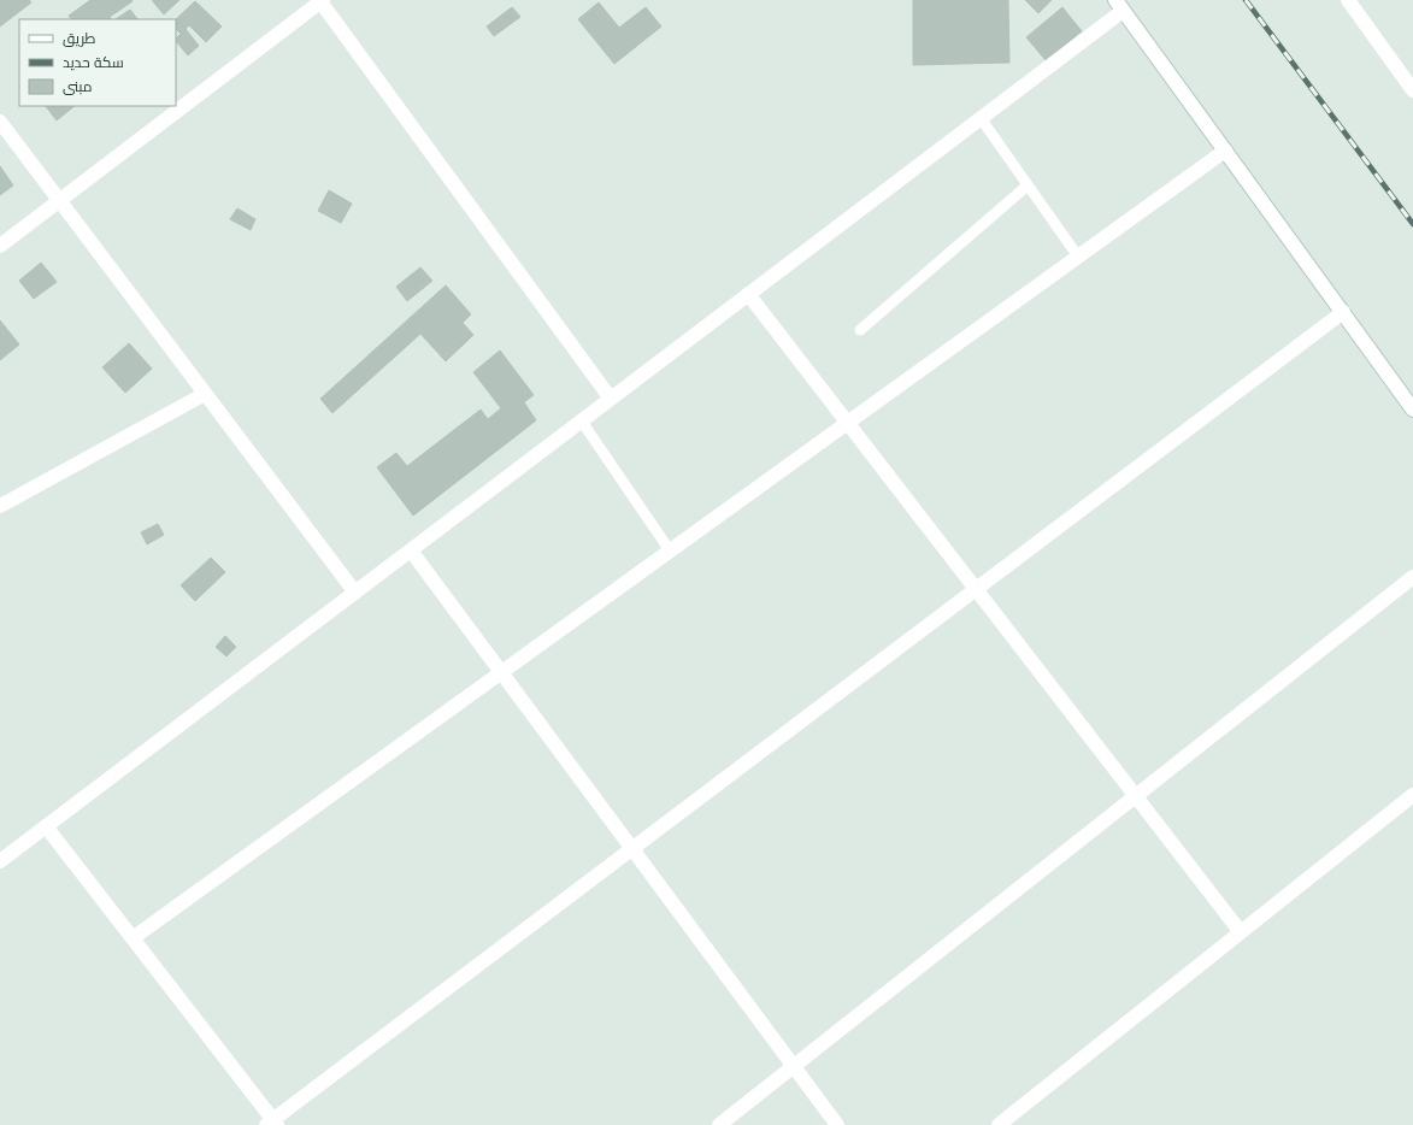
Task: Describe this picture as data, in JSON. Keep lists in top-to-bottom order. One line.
{"legend":["طريق","سكة حديد","مبنى"]}
